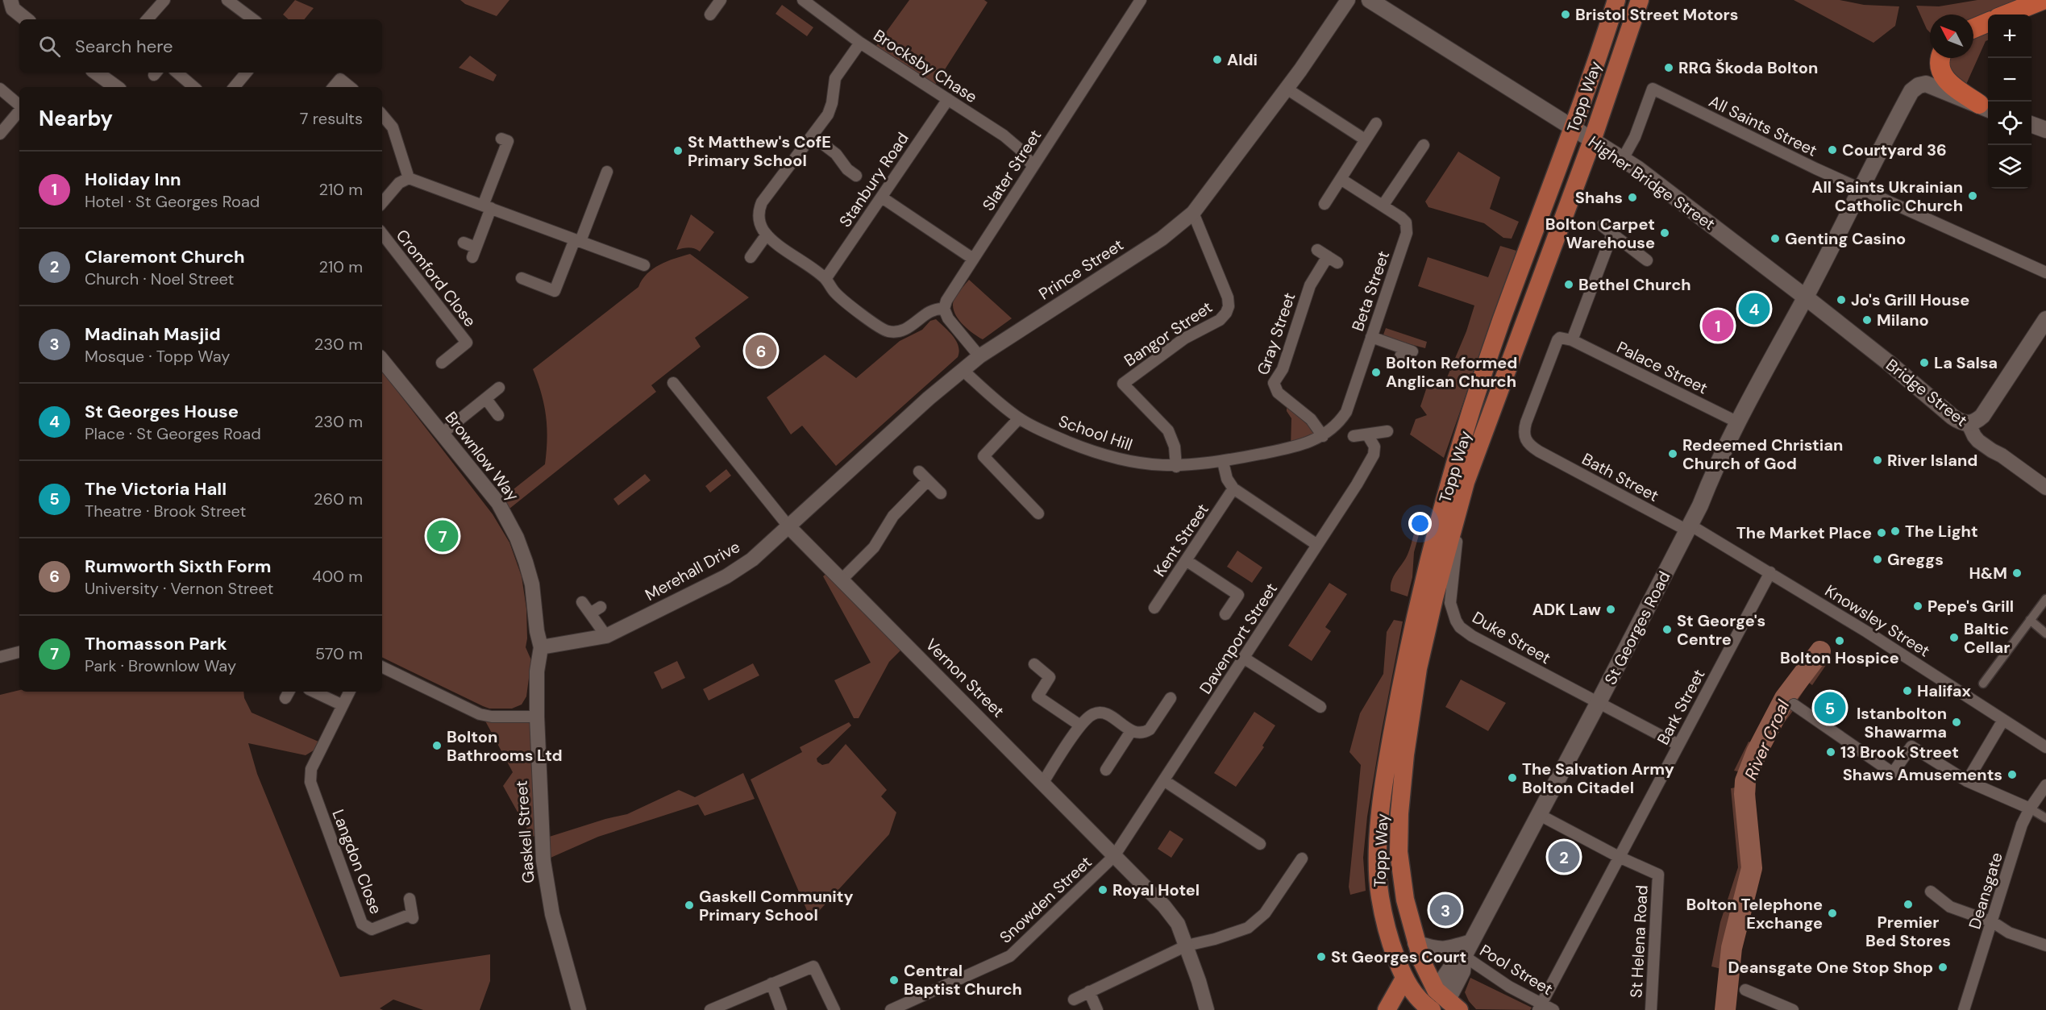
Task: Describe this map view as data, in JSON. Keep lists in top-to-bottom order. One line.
{"streets":{"main road":["Topp Way","Higher Bridge Street","Bridge Street","St Georges Road"],"street":["Brocksby Chase","All Saints Street","Slater Street","Stanbury Road","Prince Street","Cromford Close","Beta Street","Bangor Street","Gray Street","Palace Street","School Hill","Brownlow Way","Bath Street","Kent Street","Merehall Drive","Knowsley Street","Duke Street","Davenport Street","Vernon Street","Bark Street","Gaskell Street","Langdon Close","Deansgate","Snowden Street","St Helena Road","Pool Street"]},"crossings":[["Brocksby Chase","Slater Street"],["Brocksby Chase","Stanbury Road"],["Topp Way","Higher Bridge Street"],["Topp Way","St Georges Road"],["Topp Way","Duke Street"],["All Saints Street","Higher Bridge Street"],["All Saints Street","St Georges Road"],["Higher Bridge Street","Bridge Street"],["Higher Bridge Street","St Georges Road"],["Prince Street","Bangor Street"],["Prince Street","School Hill"],["Prince Street","Merehall Drive"],["Prince Street","Vernon Street"],["Beta Street","Gray Street"],["Beta Street","School Hill"],["Bangor Street","School Hill"],["Gray Street","School Hill"],["Palace Street","Bath Street"],["Palace Street","St Georges Road"],["Bridge Street","St Georges Road"],["Brownlow Way","Merehall Drive"],["Brownlow Way","Gaskell Street"],["Bath Street","Knowsley Street"],["Bath Street","St Georges Road"],["Merehall Drive","Vernon Street"],["Merehall Drive","Gaskell Street"],["Knowsley Street","St Georges Road"],["Knowsley Street","Bark Street"],["St Georges Road","Duke Street"],["St Georges Road","Pool Street"],["Duke Street","Bark Street"],["Davenport Street","Vernon Street"],["Davenport Street","Snowden Street"],["Vernon Street","Snowden Street"],["Bark Street","St Helena Road"],["Bark Street","Pool Street"]],"water":["River Croal"],"places":["Bristol Street Motors","Aldi","RRG Škoda Bolton","Courtyard 36","St Matthew's CofE Primary School","All Saints Ukrainian Catholic Church","Shahs","Bolton Carpet Warehouse","Genting Casino","Bethel Church","Jo's Grill House","Milano","La Salsa","Bolton Reformed Anglican Church","Redeemed Christian Church of God","River Island","The Light","The Market Place","Greggs","H&M","Pepe's Grill","ADK Law","St George's Centre","Baltic Cellar","Bolton Hospice","Halifax","Istanbolton Shawarma","Bolton Bathrooms Ltd","13 Brook Street","Shaws Amusements","The Salvation Army Bolton Citadel","Royal Hotel","Premier Bed Stores","Gaskell Community Primary School","Bolton Telephone Exchange","St Georges Court","Deansgate One Stop Shop","Central Baptist Church"],"north":"top left","page":{"map_buttons":["+","−"],"search":"Search here","heading":["Nearby","7 results"],"list":[{"mark":"1","name":"Holiday Inn","note":"Hotel · St Georges Road","value":"210 m"},{"mark":"2","name":"Claremont Church","note":"Church · Noel Street","value":"210 m"},{"mark":"3","name":"Madinah Masjid","note":"Mosque · Topp Way","value":"230 m"},{"mark":"4","name":"St Georges House","note":"Place · St Georges Road","value":"230 m"},{"mark":"5","name":"The Victoria Hall","note":"Theatre · Brook Street","value":"260 m"},{"mark":"6","name":"Rumworth Sixth Form","note":"University · Vernon Street","value":"400 m"},{"mark":"7","name":"Thomasson Park","note":"Park · Brownlow Way","value":"570 m"}],"pins":["4","1","6","7","5","2","3"]}}
